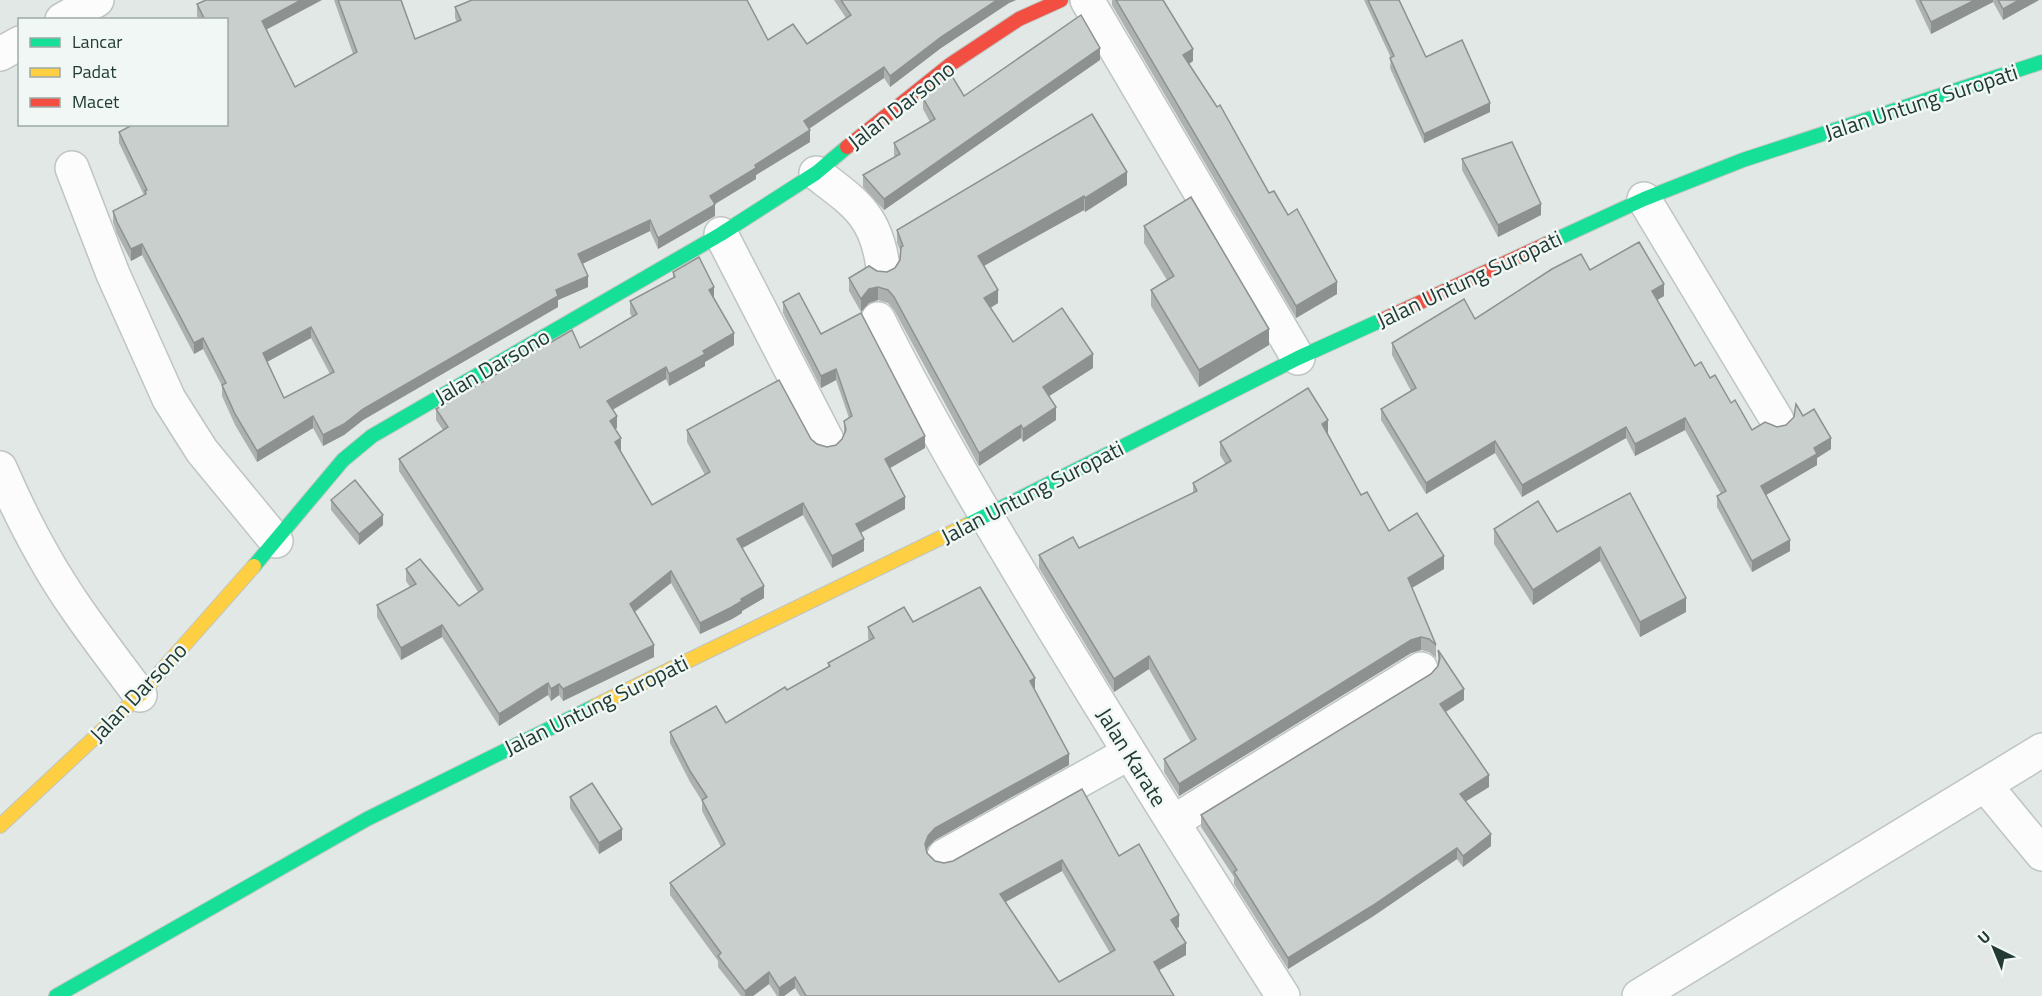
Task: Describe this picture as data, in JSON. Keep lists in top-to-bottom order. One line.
{"streets":{"main road":["Jalan Untung Suropati","Jalan Darsono"],"street":["Jalan Karate"]},"crossings":[["Jalan Untung Suropati","Jalan Karate"]],"legend":["Lancar","Padat","Macet"],"north":"top left"}
